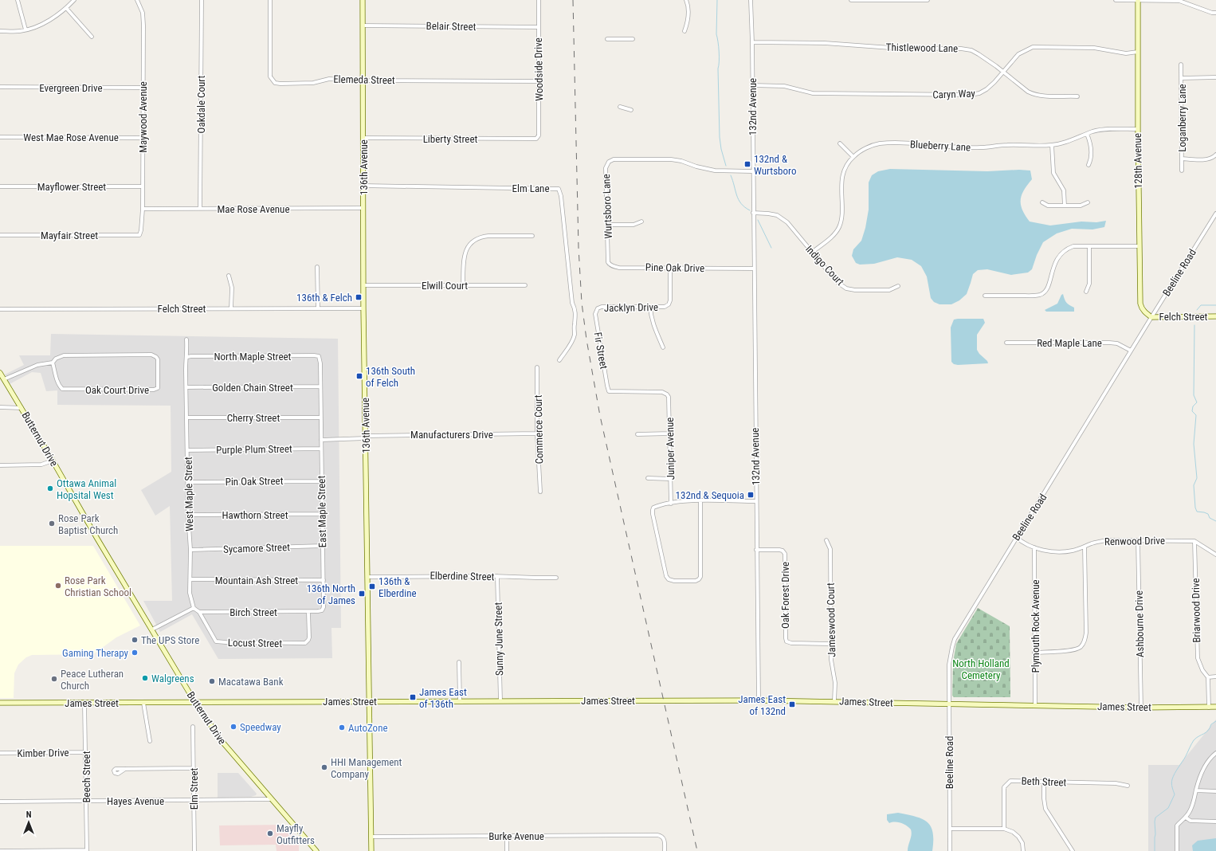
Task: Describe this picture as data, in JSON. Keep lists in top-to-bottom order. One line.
{"streets":{"street":["Belair Street","Thistlewood Lane","Woodside Drive","Elemeda Street","Evergreen Drive","Caryn Way","Oakdale Court","132nd Avenue","Maywood Avenue","Loganberry Lane","West Mae Rose Avenue","Liberty Street","Blueberry Lane","128th Avenue","136th Avenue","Mayflower Street","Elm Lane","Wurtsboro Lane","Mae Rose Avenue","Mayfair Street","Indigo Court","Pine Oak Drive","Beeline Road","Elwill Court","Jacklyn Drive","Felch Street","Red Maple Lane","Fir Street","North Maple Street","Golden Chain Street","Oak Court Drive","Cherry Street","Commerce Court","Manufacturers Drive","Butternut Drive","Juniper Avenue","Purple Plum Street","Pin Oak Street","West Maple Street","East Maple Street","Hawthorn Street","Renwood Drive","Sycamore Street","Elberdine Street","Mountain Ash Street","Oak Forest Drive","Briarwood Drive","Birch Street","Jameswood Court","Ashbourne Drive","Plymouth Rock Avenue","Sunny June Street","Locust Street","James Street","Kimber Drive","Beech Street","Beth Street","Elm Street","Hayes Avenue","Burke Avenue"]},"crossings":[["Belair Street","Woodside Drive"],["Belair Street","136th Avenue"],["Thistlewood Lane","Caryn Way"],["Thistlewood Lane","132nd Avenue"],["Woodside Drive","Elemeda Street"],["Woodside Drive","Liberty Street"],["Elemeda Street","136th Avenue"],["Evergreen Drive","Maywood Avenue"],["Caryn Way","132nd Avenue"],["Caryn Way","128th Avenue"],["Oakdale Court","Mae Rose Avenue"],["132nd Avenue","Wurtsboro Lane"],["132nd Avenue","Indigo Court"],["132nd Avenue","Pine Oak Drive"],["132nd Avenue","Oak Forest Drive"],["132nd Avenue","James Street"],["Maywood Avenue","West Mae Rose Avenue"],["Maywood Avenue","Mayflower Street"],["Maywood Avenue","Mae Rose Avenue"],["Maywood Avenue","Mayfair Street"],["Liberty Street","136th Avenue"],["Blueberry Lane","128th Avenue"],["Blueberry Lane","Indigo Court"],["128th Avenue","Beeline Road"],["128th Avenue","Felch Street"],["136th Avenue","Elm Lane"],["136th Avenue","Mae Rose Avenue"],["136th Avenue","Elwill Court"],["136th Avenue","Felch Street"],["136th Avenue","Manufacturers Drive"],["136th Avenue","Elberdine Street"],["136th Avenue","James Street"],["136th Avenue","Burke Avenue"],["Wurtsboro Lane","Pine Oak Drive"],["Pine Oak Drive","Jacklyn Drive"],["Beeline Road","Felch Street"],["Beeline Road","Red Maple Lane"],["Beeline Road","Renwood Drive"],["Beeline Road","James Street"],["Jacklyn Drive","Fir Street"],["Fir Street","Juniper Avenue"],["North Maple Street","West Maple Street"],["North Maple Street","East Maple Street"],["Golden Chain Street","West Maple Street"],["Golden Chain Street","East Maple Street"],["Oak Court Drive","Butternut Drive"],["Cherry Street","West Maple Street"],["Cherry Street","East Maple Street"],["Commerce Court","Manufacturers Drive"],["Manufacturers Drive","East Maple Street"],["Butternut Drive","James Street"],["Butternut Drive","Hayes Avenue"],["Purple Plum Street","West Maple Street"],["Purple Plum Street","East Maple Street"],["Pin Oak Street","West Maple Street"],["Pin Oak Street","East Maple Street"],["West Maple Street","Hawthorn Street"],["West Maple Street","Sycamore Street"],["West Maple Street","Mountain Ash Street"],["East Maple Street","Hawthorn Street"],["East Maple Street","Sycamore Street"],["East Maple Street","Mountain Ash Street"],["East Maple Street","Birch Street"],["East Maple Street","Locust Street"],["Renwood Drive","Briarwood Drive"],["Renwood Drive","Ashbourne Drive"],["Renwood Drive","Plymouth Rock Avenue"],["Elberdine Street","Sunny June Street"],["Oak Forest Drive","Jameswood Court"],["Birch Street","Locust Street"],["Jameswood Court","James Street"],["Ashbourne Drive","James Street"],["Plymouth Rock Avenue","James Street"],["Sunny June Street","James Street"],["James Street","Beech Street"],["Kimber Drive","Beech Street"],["Beech Street","Hayes Avenue"],["Elm Street","Hayes Avenue"]],"parks":["North Holland Cemetery"],"places":{"transit":["132nd & Wurtsboro","136th & Felch","136th South of Felch","132nd & Sequoia","136th & Elberdine","136th North of James","James East of 136th","James East of 132nd"],"other":["Ottawa Animal Hopsital West","Rose Park Baptist Church","Rose Park Christian School","The UPS Store","Gaming Therapy","Walgreens","Peace Lutheran Church","Macatawa Bank","Speedway","AutoZone","HHI Management Company","Mayfly Outfitters"]},"north":"top"}
